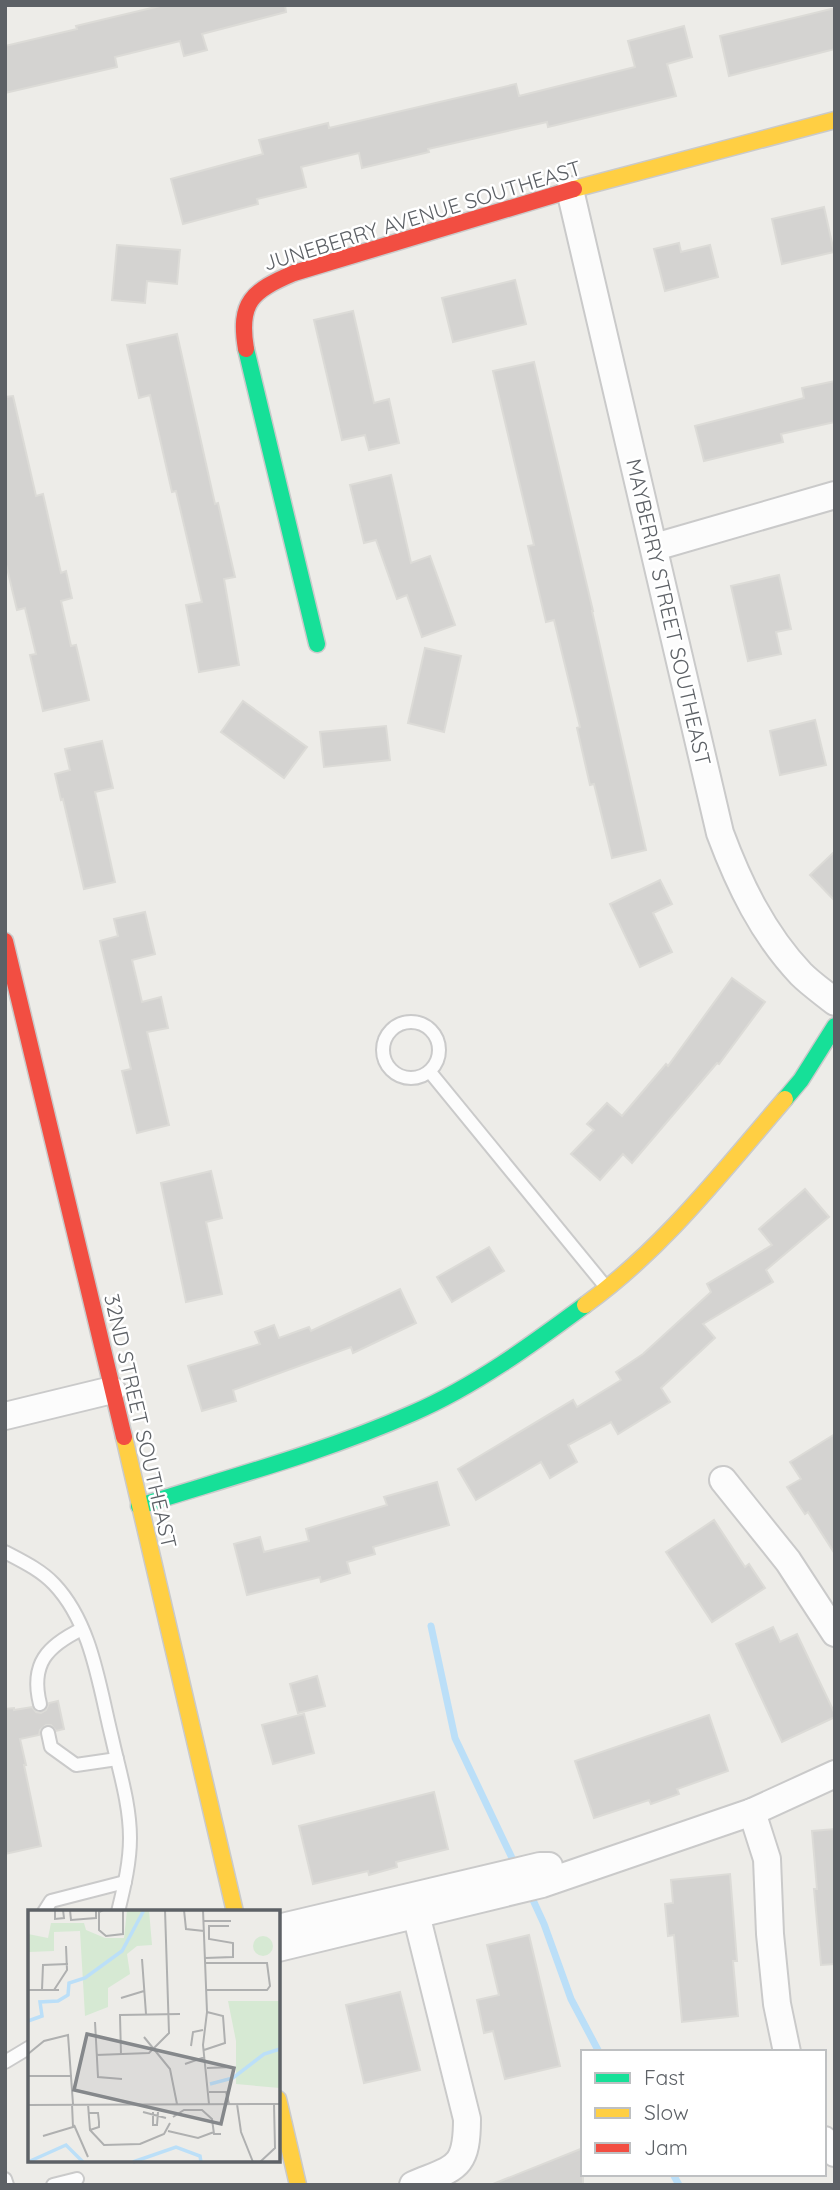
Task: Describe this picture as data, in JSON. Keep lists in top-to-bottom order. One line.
{"streets":{"street":["JUNEBERRY AVENUE SOUTHEAST","MAYBERRY STREET SOUTHEAST","32ND STREET SOUTHEAST"]},"crossings":[["JUNEBERRY AVENUE SOUTHEAST","MAYBERRY STREET SOUTHEAST"]],"legend":["Fast","Slow","Jam"]}
